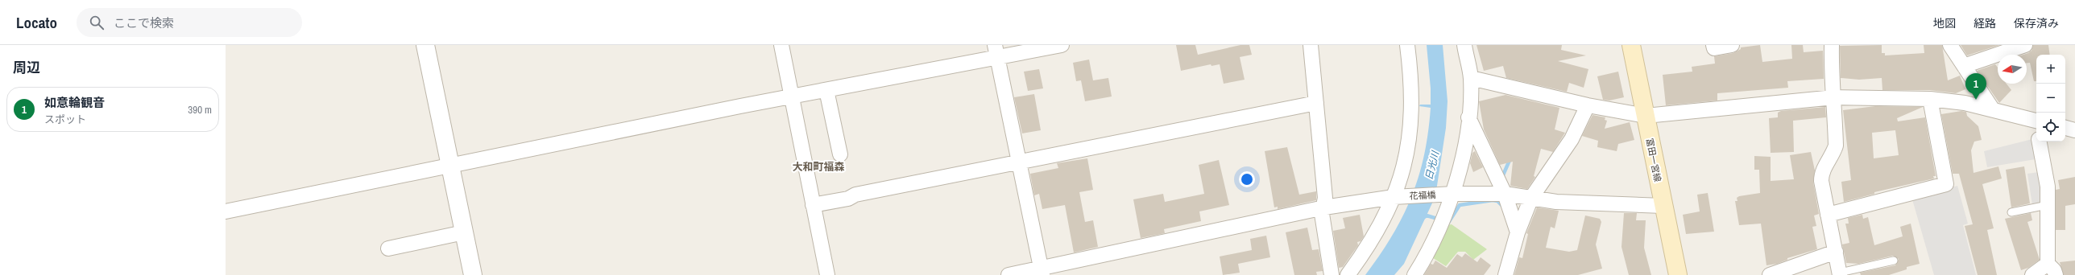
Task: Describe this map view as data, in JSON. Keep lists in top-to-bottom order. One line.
{"streets":{"main road":["富田一宮線"],"street":["花福橋"]},"crossings":[["富田一宮線","花福橋"]],"districts":["大和町福森"],"water":["日光川"],"north":"left","page":{"header":"Locato","search":"ここで検索","nav":["地図","経路","保存済み"],"heading":"周辺","map_buttons":["+","−"],"pins":"1","list":[{"mark":"1","name":"如意輪観音","note":"スポット","value":"390 m"}]}}
